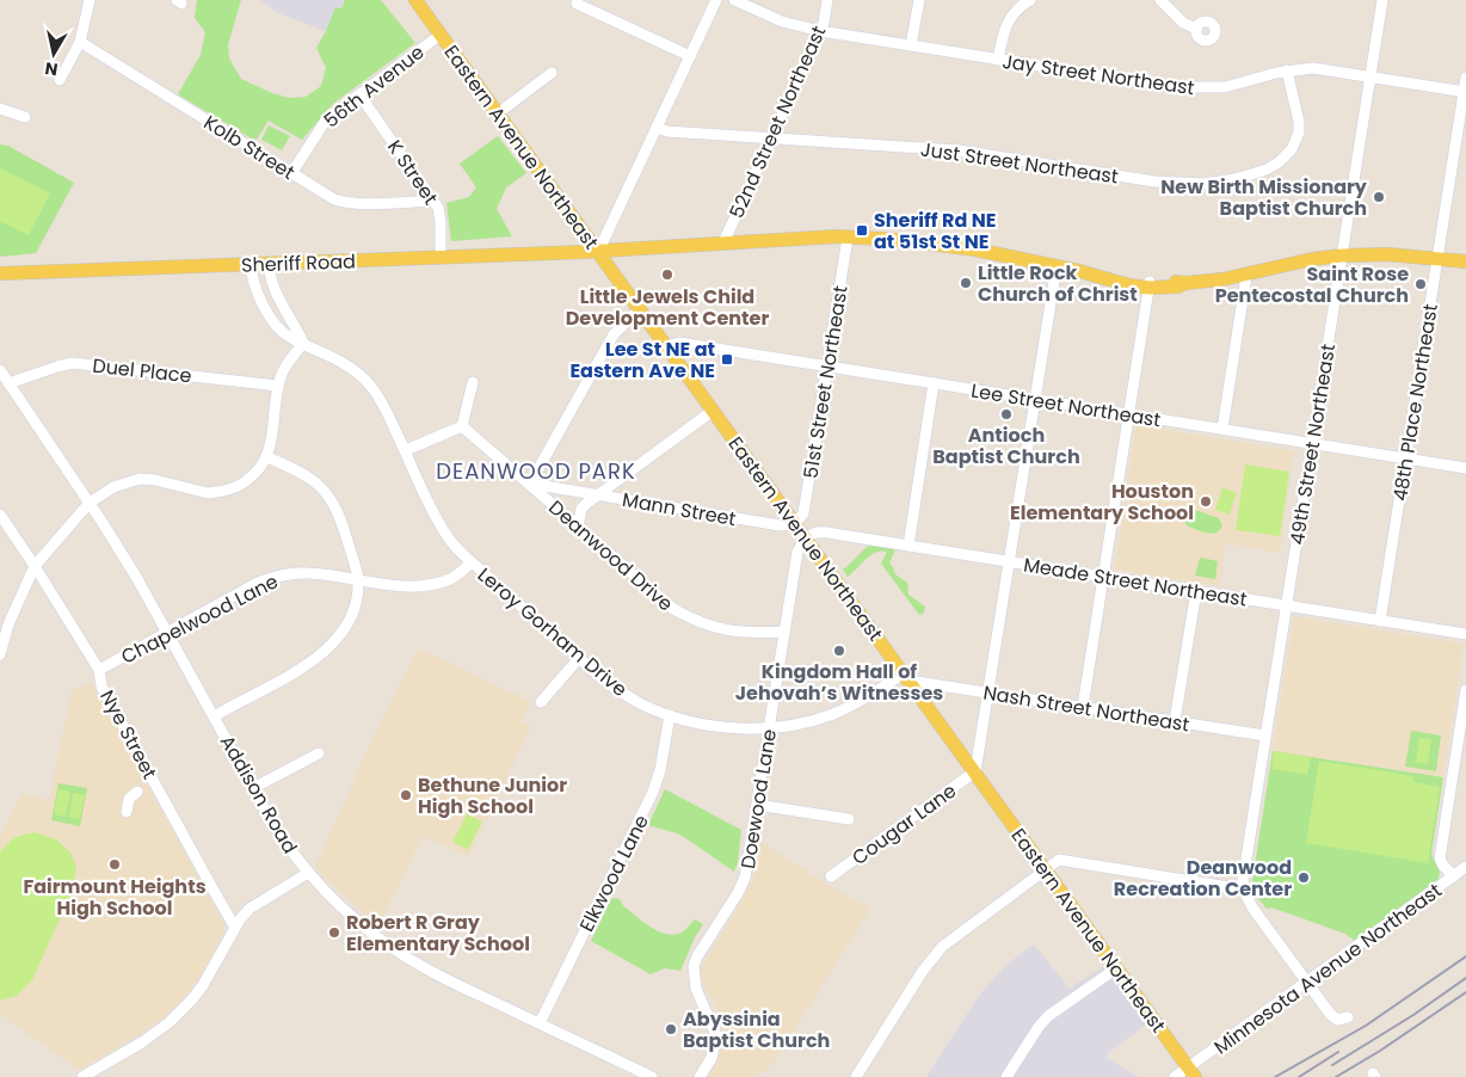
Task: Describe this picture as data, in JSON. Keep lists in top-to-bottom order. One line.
{"streets":{"main road":["Eastern Avenue Northeast","Sheriff Road"],"street":["Jay Street Northeast","56th Avenue","52nd Street Northeast","Kolb Street","Just Street Northeast","K Street","Duel Place","51st Street Northeast","48th Place Northeast","Lee Street Northeast","49th Street Northeast","Mann Street","Deanwood Drive","Meade Street Northeast","Chapelwood Lane","Leroy Gorham Drive","Nash Street Northeast","Nye Street","Addison Road","Doewood Lane","Cougar Lane","Elkwood Lane","Minnesota Avenue Northeast"]},"crossings":[["Jay Street Northeast","52nd Street Northeast"],["Jay Street Northeast","Just Street Northeast"],["Jay Street Northeast","48th Place Northeast"],["Jay Street Northeast","49th Street Northeast"],["56th Avenue","Kolb Street"],["56th Avenue","Eastern Avenue Northeast"],["56th Avenue","K Street"],["52nd Street Northeast","Just Street Northeast"],["52nd Street Northeast","Sheriff Road"],["Kolb Street","K Street"],["Eastern Avenue Northeast","Sheriff Road"],["Eastern Avenue Northeast","51st Street Northeast"],["Eastern Avenue Northeast","Lee Street Northeast"],["Eastern Avenue Northeast","Mann Street"],["Eastern Avenue Northeast","Meade Street Northeast"],["Eastern Avenue Northeast","Leroy Gorham Drive"],["Eastern Avenue Northeast","Nash Street Northeast"],["Eastern Avenue Northeast","Doewood Lane"],["Eastern Avenue Northeast","Cougar Lane"],["Eastern Avenue Northeast","Minnesota Avenue Northeast"],["K Street","Sheriff Road"],["Sheriff Road","51st Street Northeast"],["Sheriff Road","48th Place Northeast"],["Sheriff Road","49th Street Northeast"],["Sheriff Road","Leroy Gorham Drive"],["Duel Place","Addison Road"],["51st Street Northeast","Lee Street Northeast"],["51st Street Northeast","Mann Street"],["48th Place Northeast","Lee Street Northeast"],["48th Place Northeast","Meade Street Northeast"],["Lee Street Northeast","49th Street Northeast"],["49th Street Northeast","Meade Street Northeast"],["49th Street Northeast","Nash Street Northeast"],["Mann Street","Deanwood Drive"],["Deanwood Drive","Doewood Lane"],["Meade Street Northeast","Doewood Lane"],["Chapelwood Lane","Leroy Gorham Drive"],["Chapelwood Lane","Nye Street"],["Chapelwood Lane","Addison Road"],["Leroy Gorham Drive","Nash Street Northeast"],["Leroy Gorham Drive","Doewood Lane"],["Leroy Gorham Drive","Elkwood Lane"],["Addison Road","Elkwood Lane"]],"districts":["DEANWOOD PARK"],"places":{"other":["New Birth Missionary Baptist Church","Little Jewels Child Development Center","Little Rock Church of Christ","Saint Rose Pentecostal Church","Antioch Baptist Church","Houston Elementary School","Kingdom Hall of Jehovah’s Witnesses","Bethune Junior High School","Fairmount Heights High School","Deanwood Recreation Center","Robert R Gray Elementary School","Abyssinia Baptist Church"],"transit":["Sheriff Rd NE at 51st St NE","Lee St NE at Eastern Ave NE"]},"north":"bottom"}
